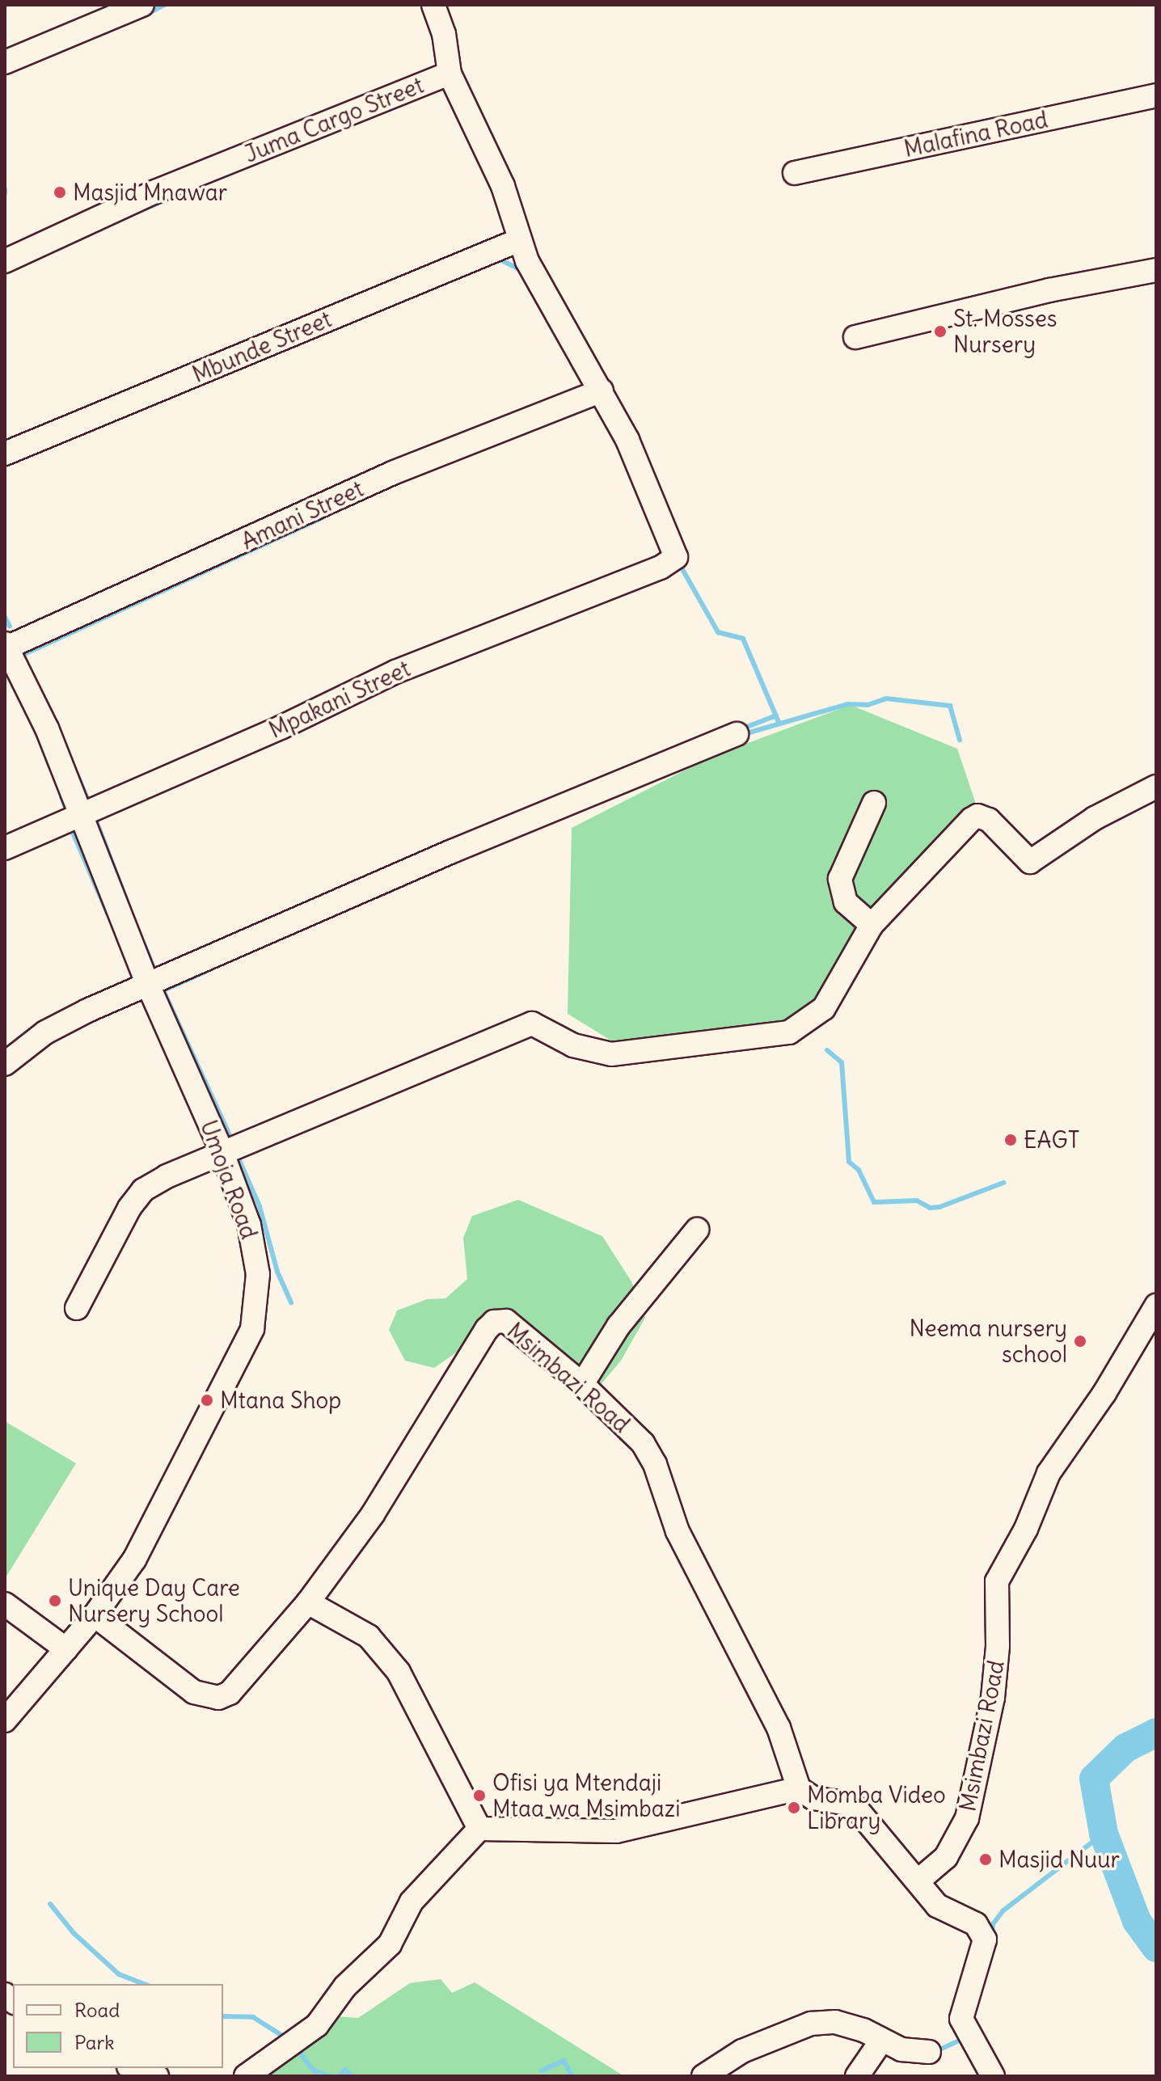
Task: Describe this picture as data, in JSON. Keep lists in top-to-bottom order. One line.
{"streets":{"street":["Juma Cargo Street","Malafina Road","Mbunde Street","Amani Street","Mpakani Street","Umoja Road","Msimbazi Road"]},"crossings":[["Amani Street","Mpakani Street"],["Amani Street","Umoja Road"],["Mpakani Street","Umoja Road"],["Umoja Road","Msimbazi Road"]],"places":["Masjid Mnawar","St. Mosses Nursery","EAGT","Neema nursery school","Mtana Shop","Unique Day Care Nursery School","Ofisi ya Mtendaji Mtaa wa Msimbazi","Momba Video Library","Masjid Nuur"],"legend":["Road","Park"]}
